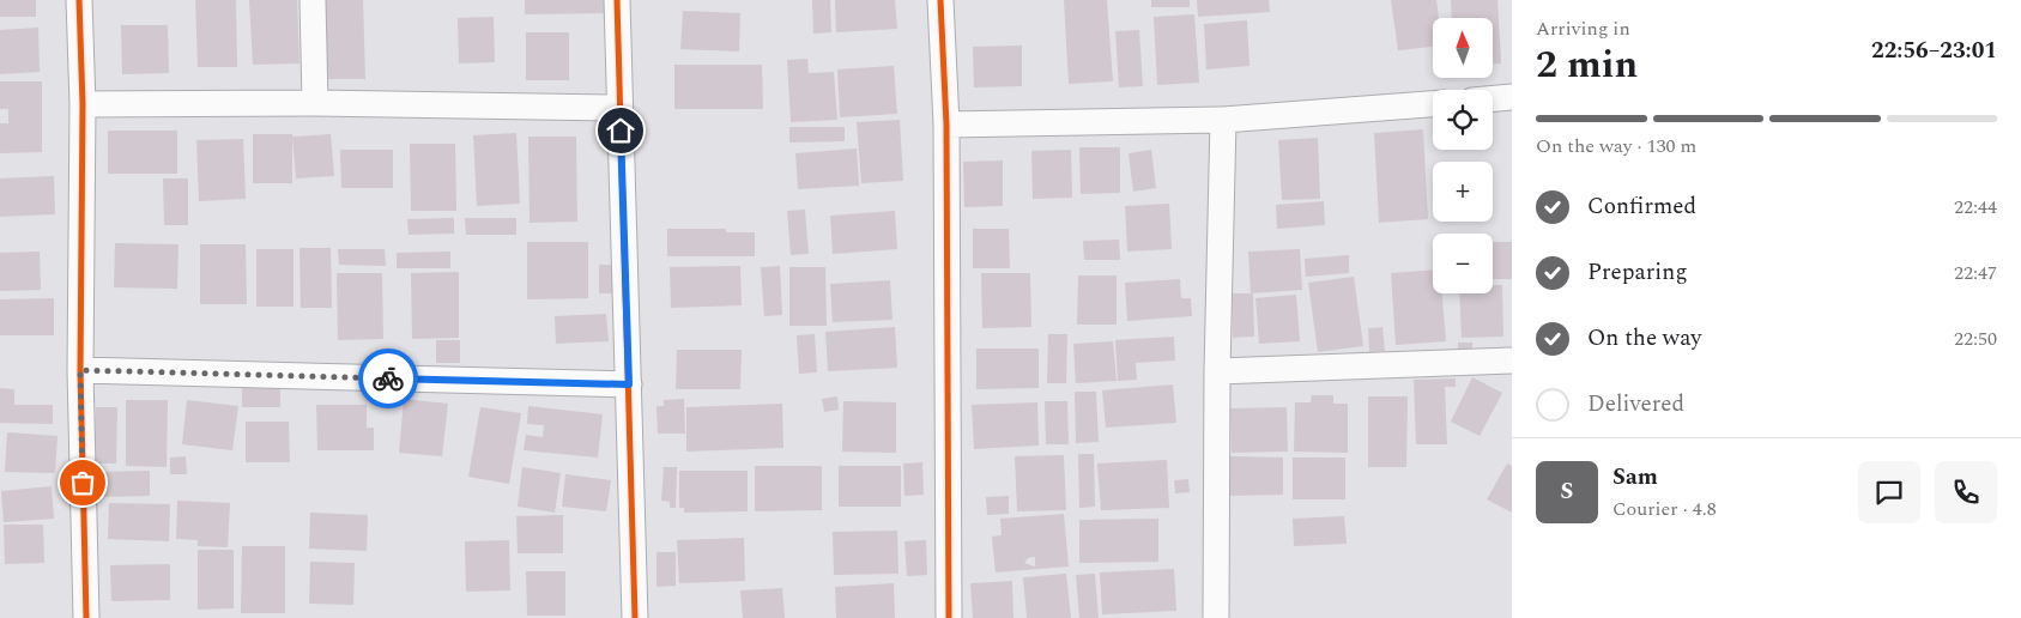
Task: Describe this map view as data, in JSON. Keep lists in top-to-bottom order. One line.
{"north":"top","page":{"heading":["2 min","Arriving in","22:56–23:01"],"panel":["Sam","Courier · 4.8"],"map_buttons":["+","−"],"bar":"On the way · 130 m","list":[["Confirmed","22:44"],["Preparing","22:47"],["On the way","22:50"],"Delivered"],"round":"S"}}
